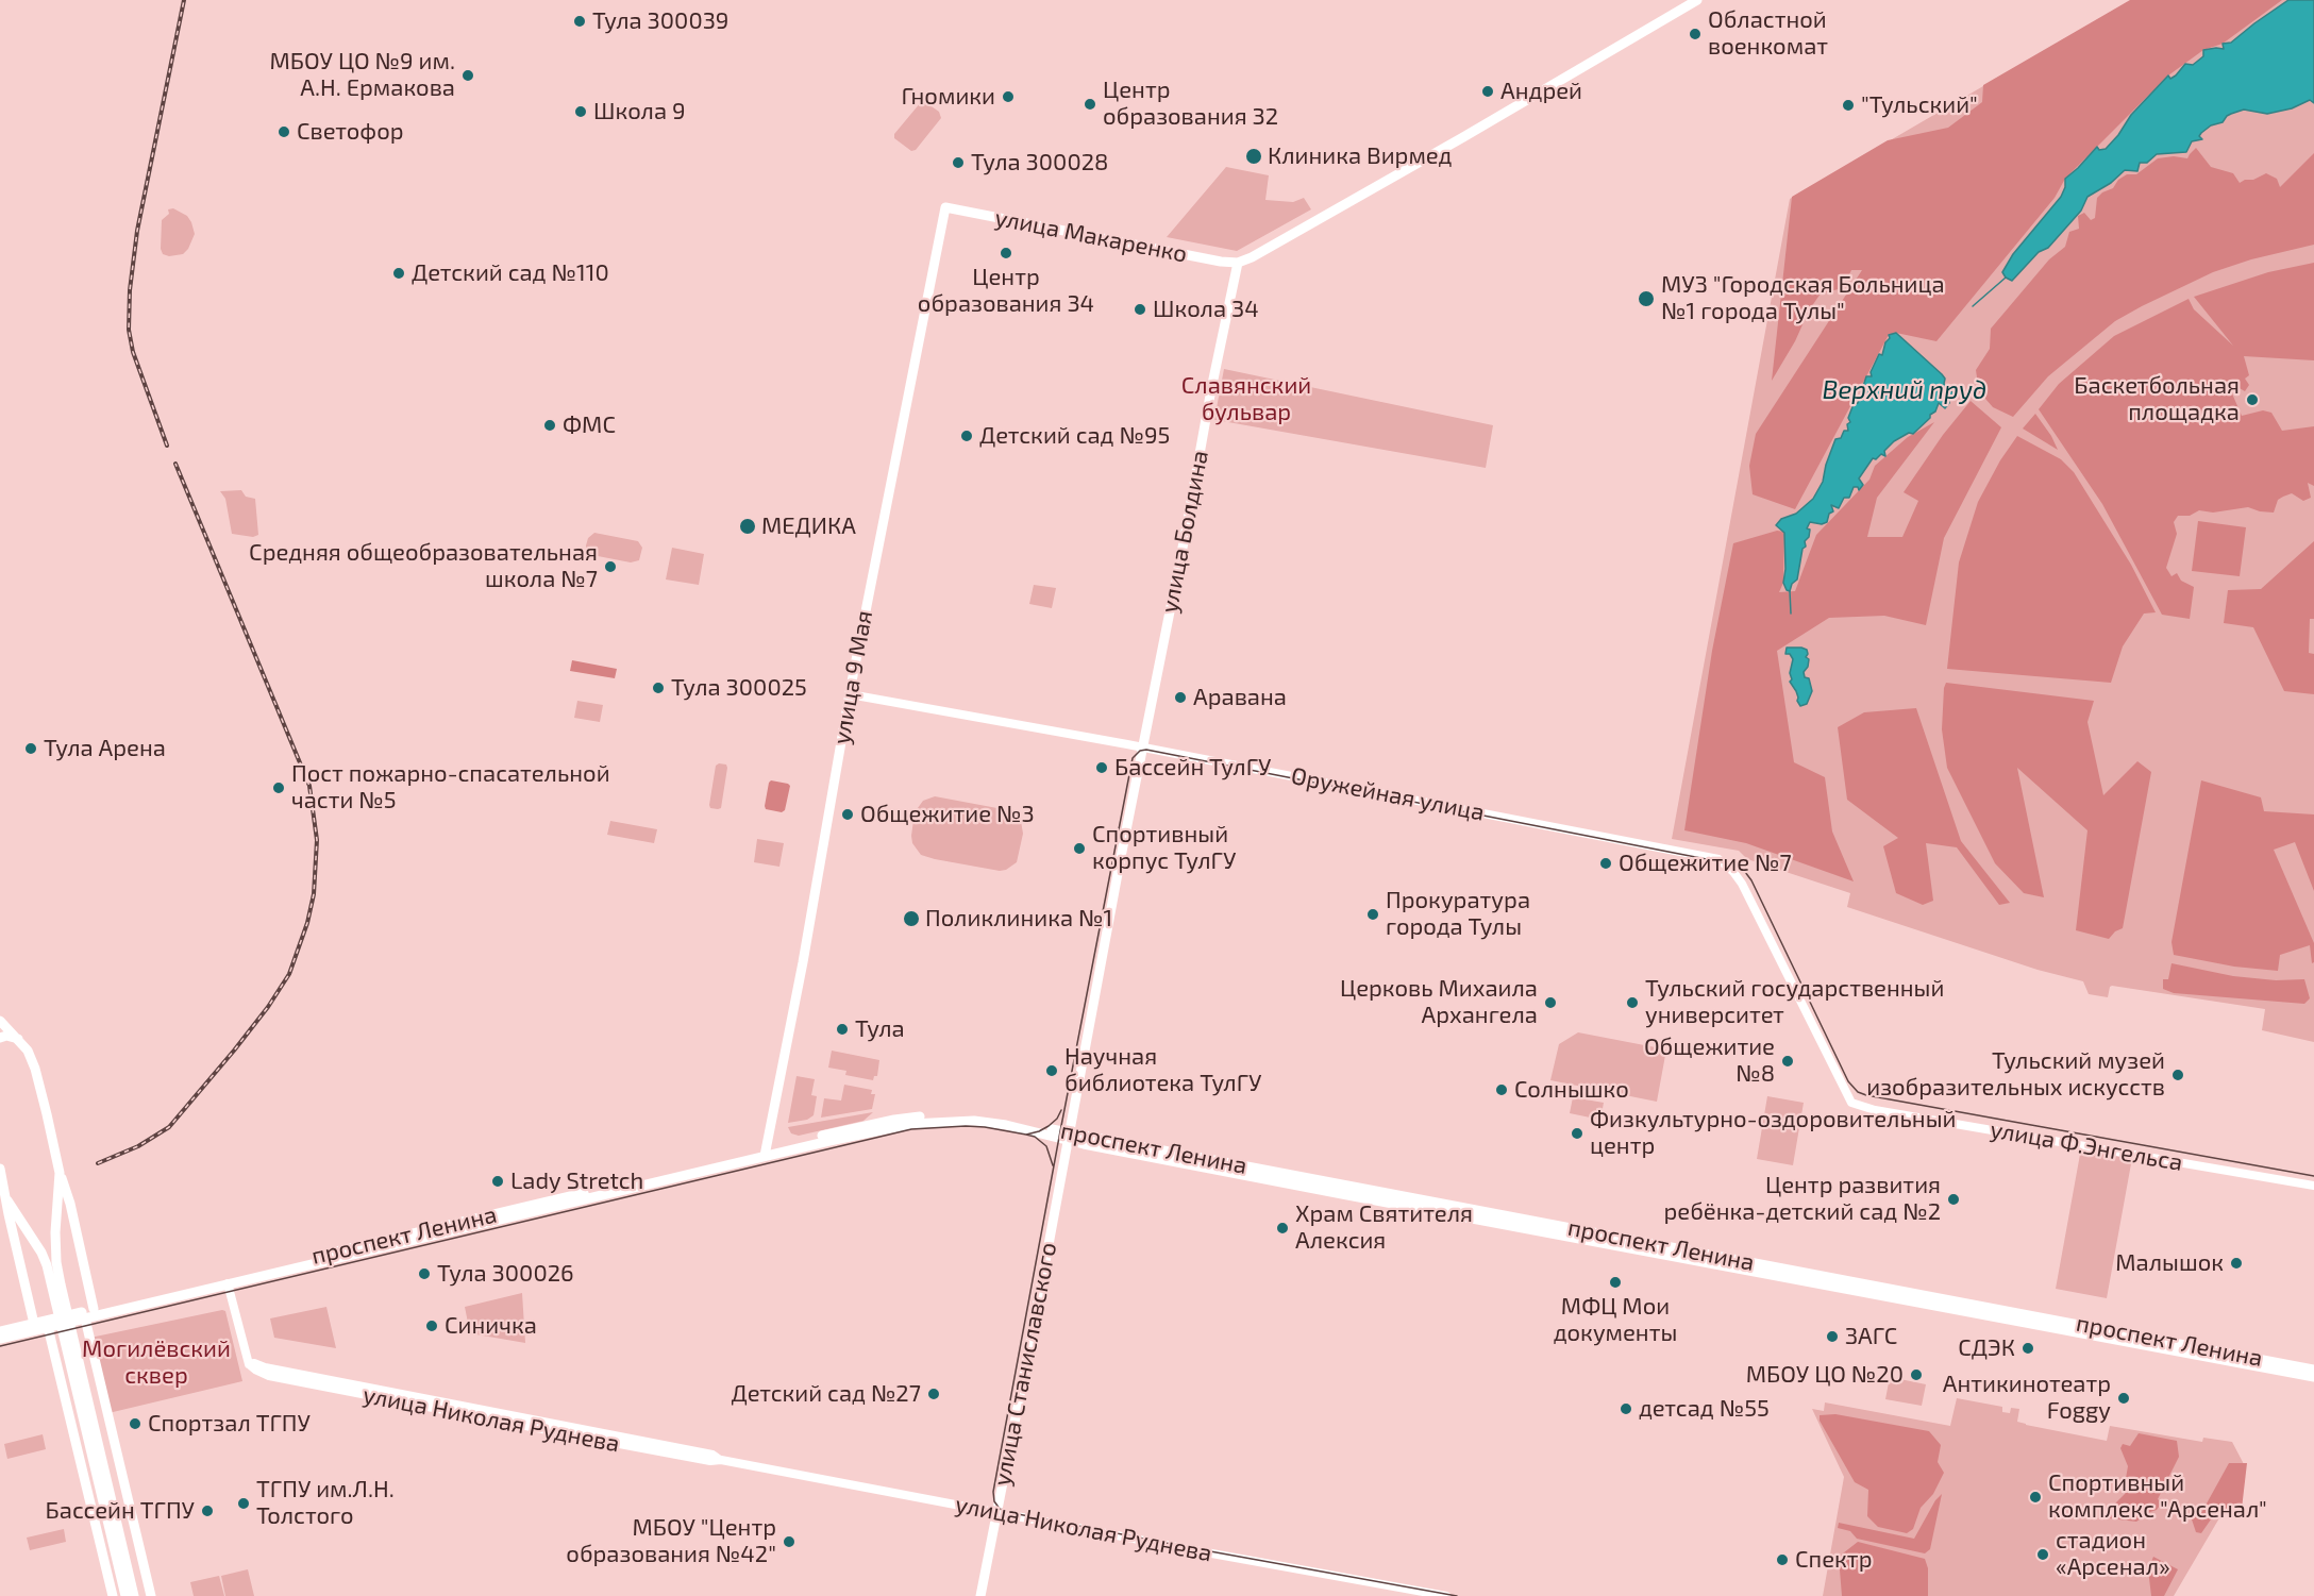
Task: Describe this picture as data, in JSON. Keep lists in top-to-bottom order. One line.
{"streets":{"main road":["улица Макаренко","улица Болдина","улица 9 Мая","проспект Ленина","улица Станиславского"],"street":["Оружейная улица","улица Ф.Энгельса","улица Николая Руднева"]},"crossings":[["улица Макаренко","улица Болдина"],["улица Макаренко","улица 9 Мая"],["улица Болдина","Оружейная улица"],["улица Болдина","проспект Ленина"],["улица Болдина","улица Станиславского"],["улица 9 Мая","Оружейная улица"],["улица 9 Мая","проспект Ленина"],["Оружейная улица","улица Ф.Энгельса"],["проспект Ленина","улица Станиславского"],["проспект Ленина","улица Николая Руднева"],["улица Станиславского","улица Николая Руднева"]],"water":["Верхний пруд"],"parks":["Славянский бульвар","Могилёвский сквер"],"places":["Тула 300039","Областной военкомат","МБОУ ЦО №9 им. А.Н. Ермакова","Андрей","Гномики","Центр образования 32","\"Тульский\"","Школа 9","Светофор","Клиника Вирмед","Тула 300028","Центр образования 34","Детский сад №110","МУЗ \"Городская Больница №1 города Тулы\"","Школа 34","Баскетбольная площадка","ФМС","Детский сад №95","МЕДИКА","Средняя общеобразовательная школа №7","Тула 300025","Аравана","Тула Арена","Бассейн ТулГУ","Пост пожарно-спасательной части №5","Общежитие №3","Спортивный корпус ТулГУ","Общежитие №7","Прокуратура города Тулы","Поликлиника №1","Церковь Михаила Архангела","Тульский государственный университет","Тула","Общежитие №8","Научная библиотека ТулГУ","Тульский музей изобразительных искусств","Солнышко","Физкультурно-оздоровительный центр","Lady Stretch","Центр развития ребёнка-детский сад №2","Храм Святителя Алексия","Малышок","Тула 300026","МФЦ Мои документы","Синичка","ЗАГС","СДЭК","МБОУ ЦО №20","Детский сад №27","Антикинотеатр Foggy","детсад №55","Спортзал ТГПУ","Спортивный комплекс \"Арсенал\"","ТГПУ им.Л.Н. Толстого","Бассейн ТГПУ","МБОУ \"Центр образования №42\"","стадион «Арсенал»","Спектр"]}
